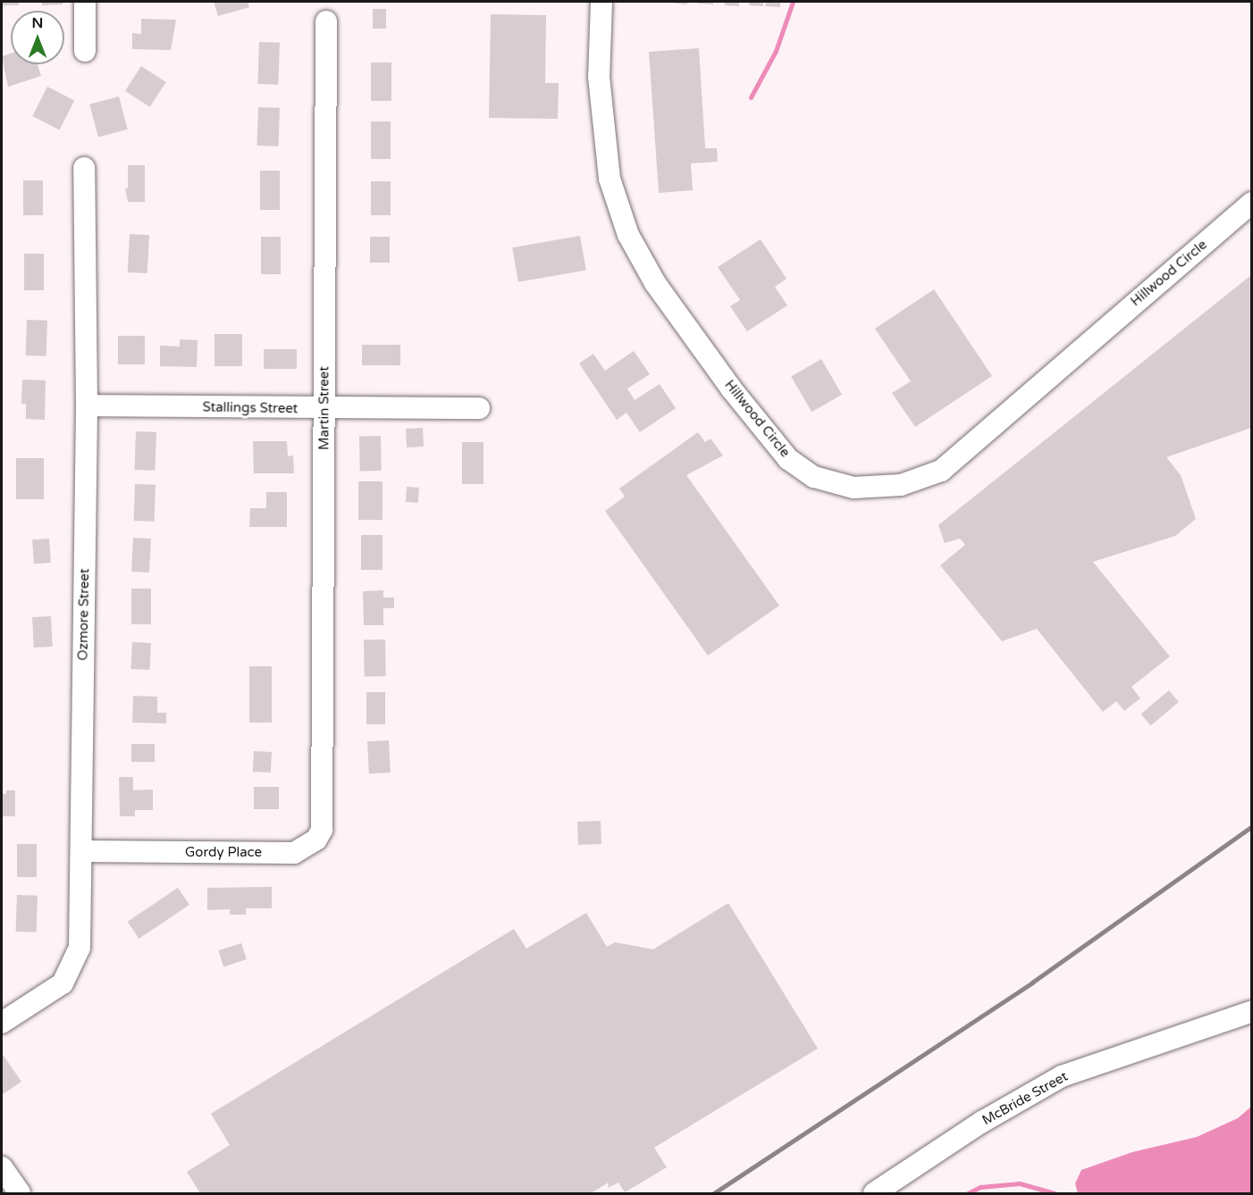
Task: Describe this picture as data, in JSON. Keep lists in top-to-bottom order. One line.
{"streets":{"street":["Hillwood Circle","Stallings Street","Martin Street","Ozmore Street","Gordy Place","McBride Street"]},"crossings":[["Stallings Street","Martin Street"],["Stallings Street","Ozmore Street"],["Martin Street","Gordy Place"],["Ozmore Street","Gordy Place"]],"north":"top"}
